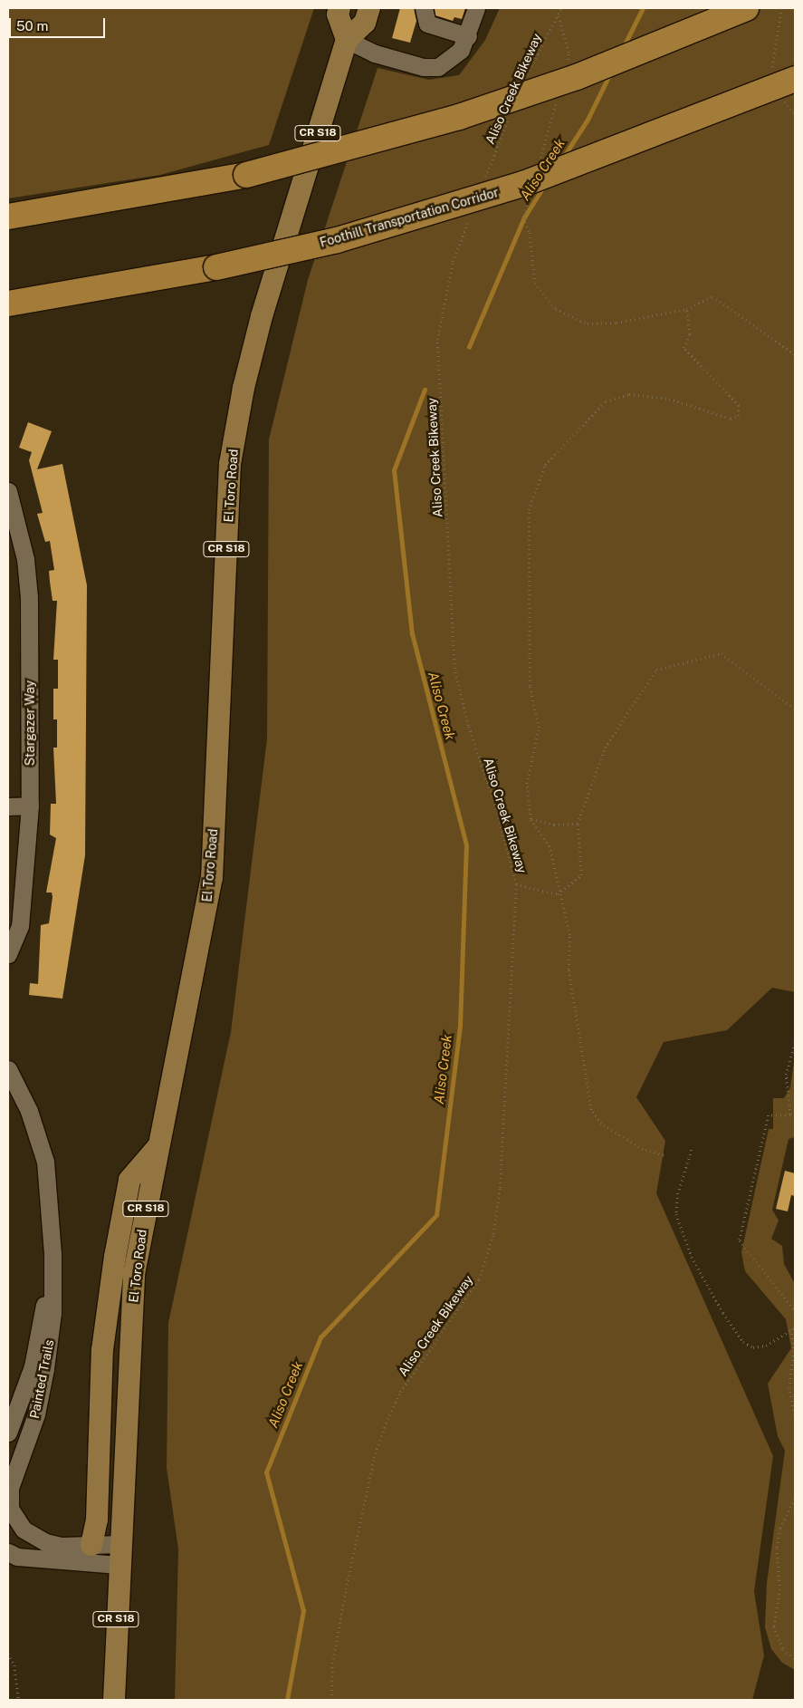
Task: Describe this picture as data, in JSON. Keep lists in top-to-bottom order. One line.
{"streets":{"highway":["Foothill Transportation Corridor"],"main road":["CR S18","El Toro Road"],"street":["Stargazer Way","Painted Trails"],"path":["Aliso Creek Bikeway"]},"crossings":[["El Toro Road","Painted Trails"]],"water":["Aliso Creek"],"scale_bar":"50 m"}
